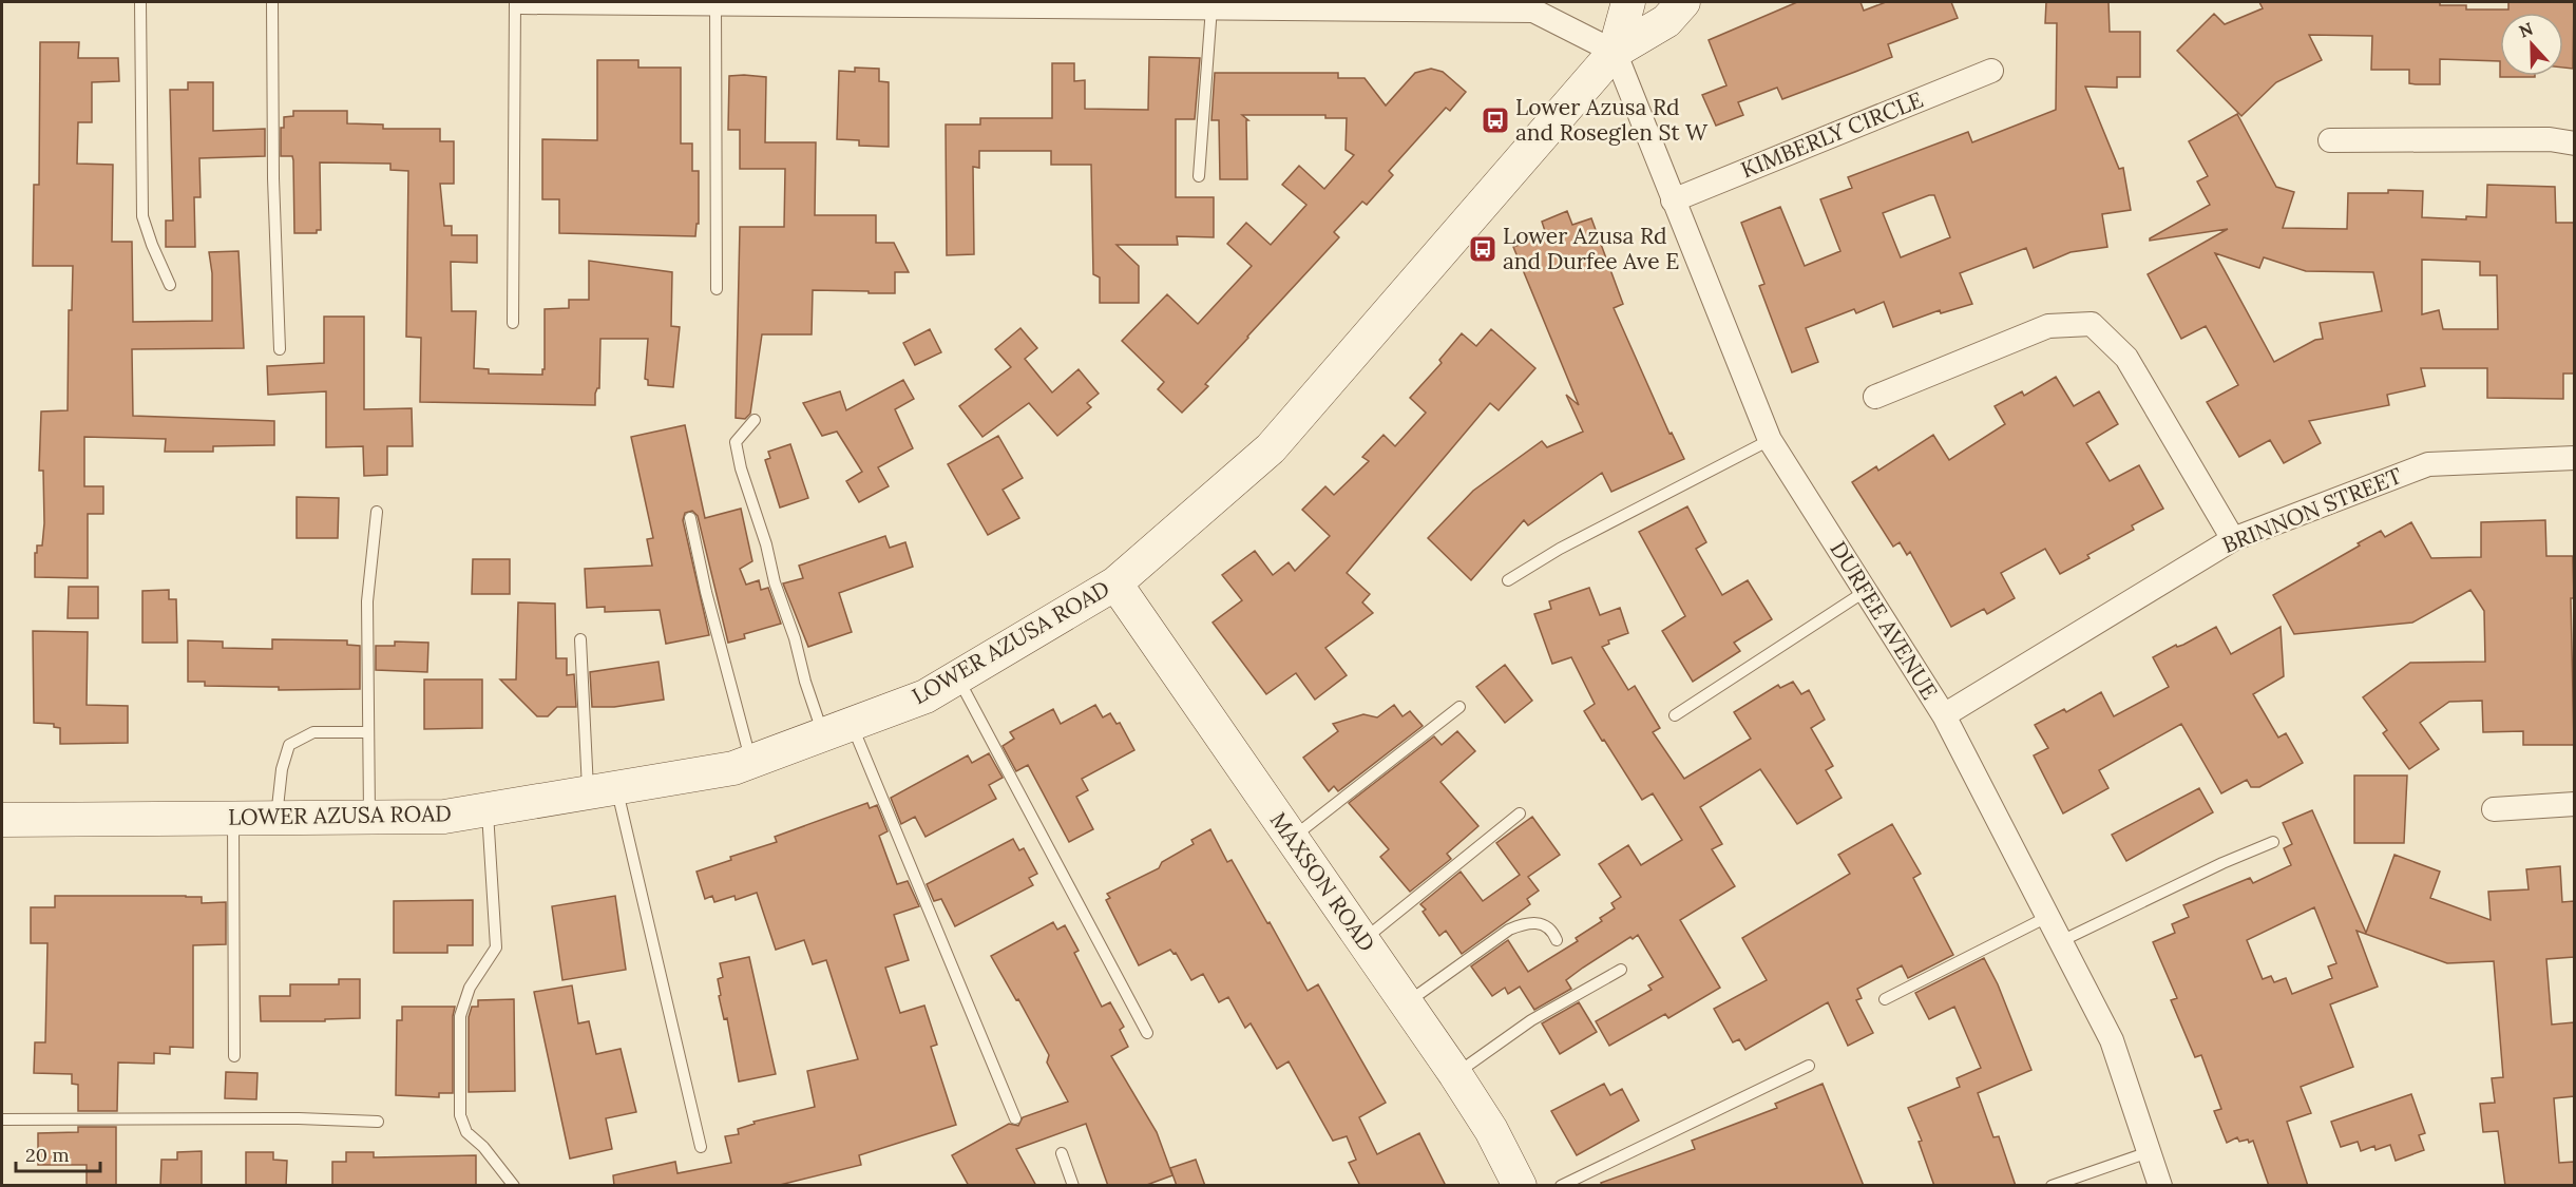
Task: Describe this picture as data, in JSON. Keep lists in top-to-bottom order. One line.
{"streets":{"main road":["LOWER AZUSA ROAD","MAXSON ROAD"],"street":["KIMBERLY CIRCLE","BRINNON STREET","DURFEE AVENUE"]},"crossings":[["KIMBERLY CIRCLE","DURFEE AVENUE"],["BRINNON STREET","DURFEE AVENUE"],["DURFEE AVENUE","LOWER AZUSA ROAD"],["LOWER AZUSA ROAD","MAXSON ROAD"]],"places":{"bus stop":["Lower Azusa Rd and Roseglen St W","Lower Azusa Rd and Durfee Ave E"]},"scale_bar":"20 m","north":"top"}
